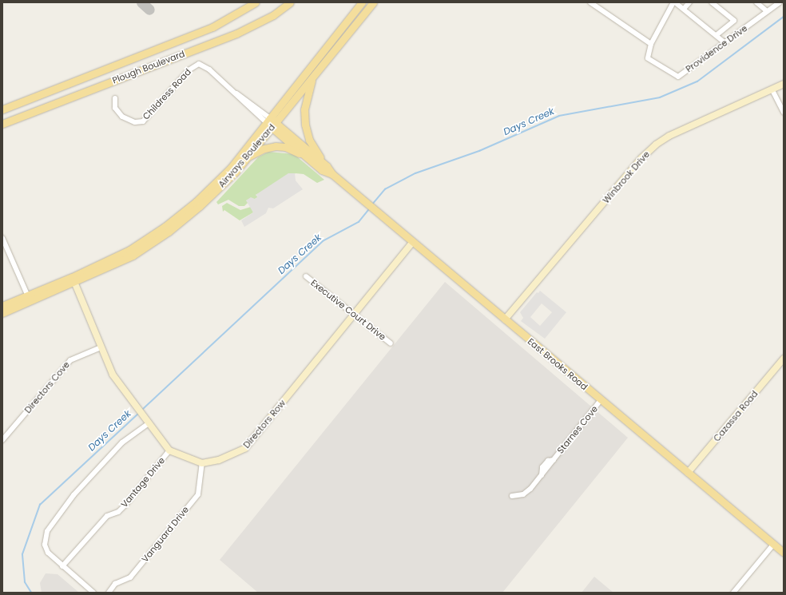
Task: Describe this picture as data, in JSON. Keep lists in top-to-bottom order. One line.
{"streets":{"main road":["Plough Boulevard","Airways Boulevard","East Brooks Road"],"street":["Providence Drive","Childress Road","Winbrook Drive","Executive Court Drive","Directors Cove","Cazassa Road","Directors Row","Starnes Cove","Vantage Drive","Vanguard Drive"]},"crossings":[["Childress Road","East Brooks Road"],["Airways Boulevard","East Brooks Road"],["Winbrook Drive","East Brooks Road"],["Executive Court Drive","Directors Row"],["East Brooks Road","Cazassa Road"],["East Brooks Road","Directors Row"],["East Brooks Road","Starnes Cove"],["Directors Row","Vanguard Drive"]],"water":["Days Creek"]}
